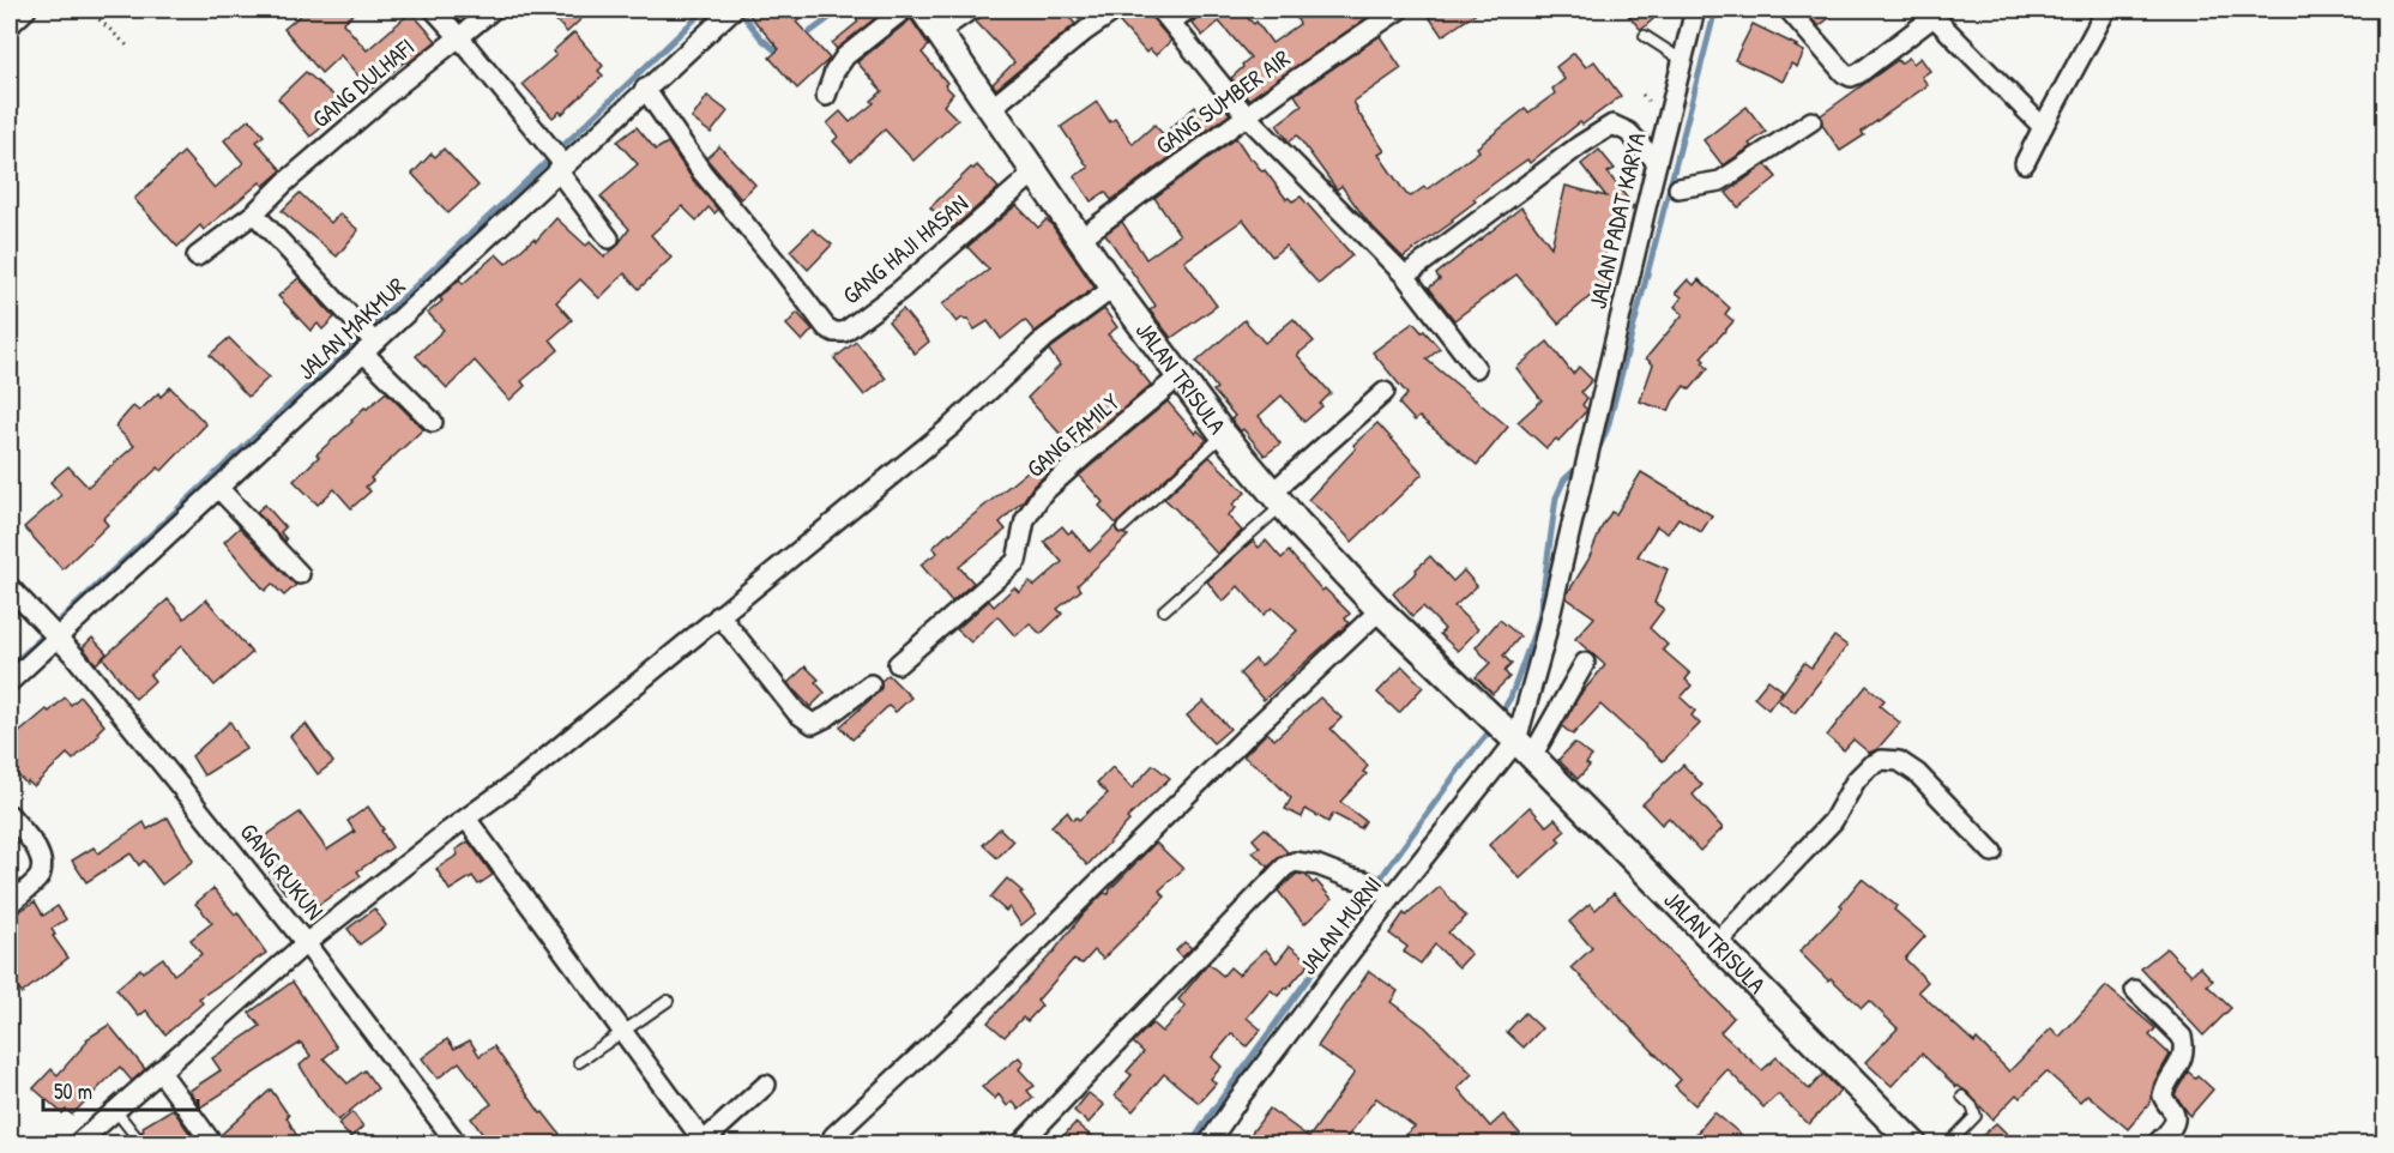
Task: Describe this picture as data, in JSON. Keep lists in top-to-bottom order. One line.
{"streets":{"street":["GANG DULHAFI","GANG SUMBER AIR","JALAN PADAT KARYA","GANG HAJI HASAN","JALAN MAKMUR","JALAN TRISULA","GANG FAMILY","GANG RUKUN","JALAN MURNI"]},"crossings":[["GANG SUMBER AIR","JALAN TRISULA"],["JALAN PADAT KARYA","JALAN TRISULA"],["JALAN PADAT KARYA","JALAN MURNI"],["GANG HAJI HASAN","JALAN MAKMUR"],["GANG HAJI HASAN","JALAN TRISULA"],["JALAN MAKMUR","GANG RUKUN"],["JALAN TRISULA","GANG FAMILY"],["JALAN TRISULA","JALAN MURNI"]],"scale_bar":"50 m"}
